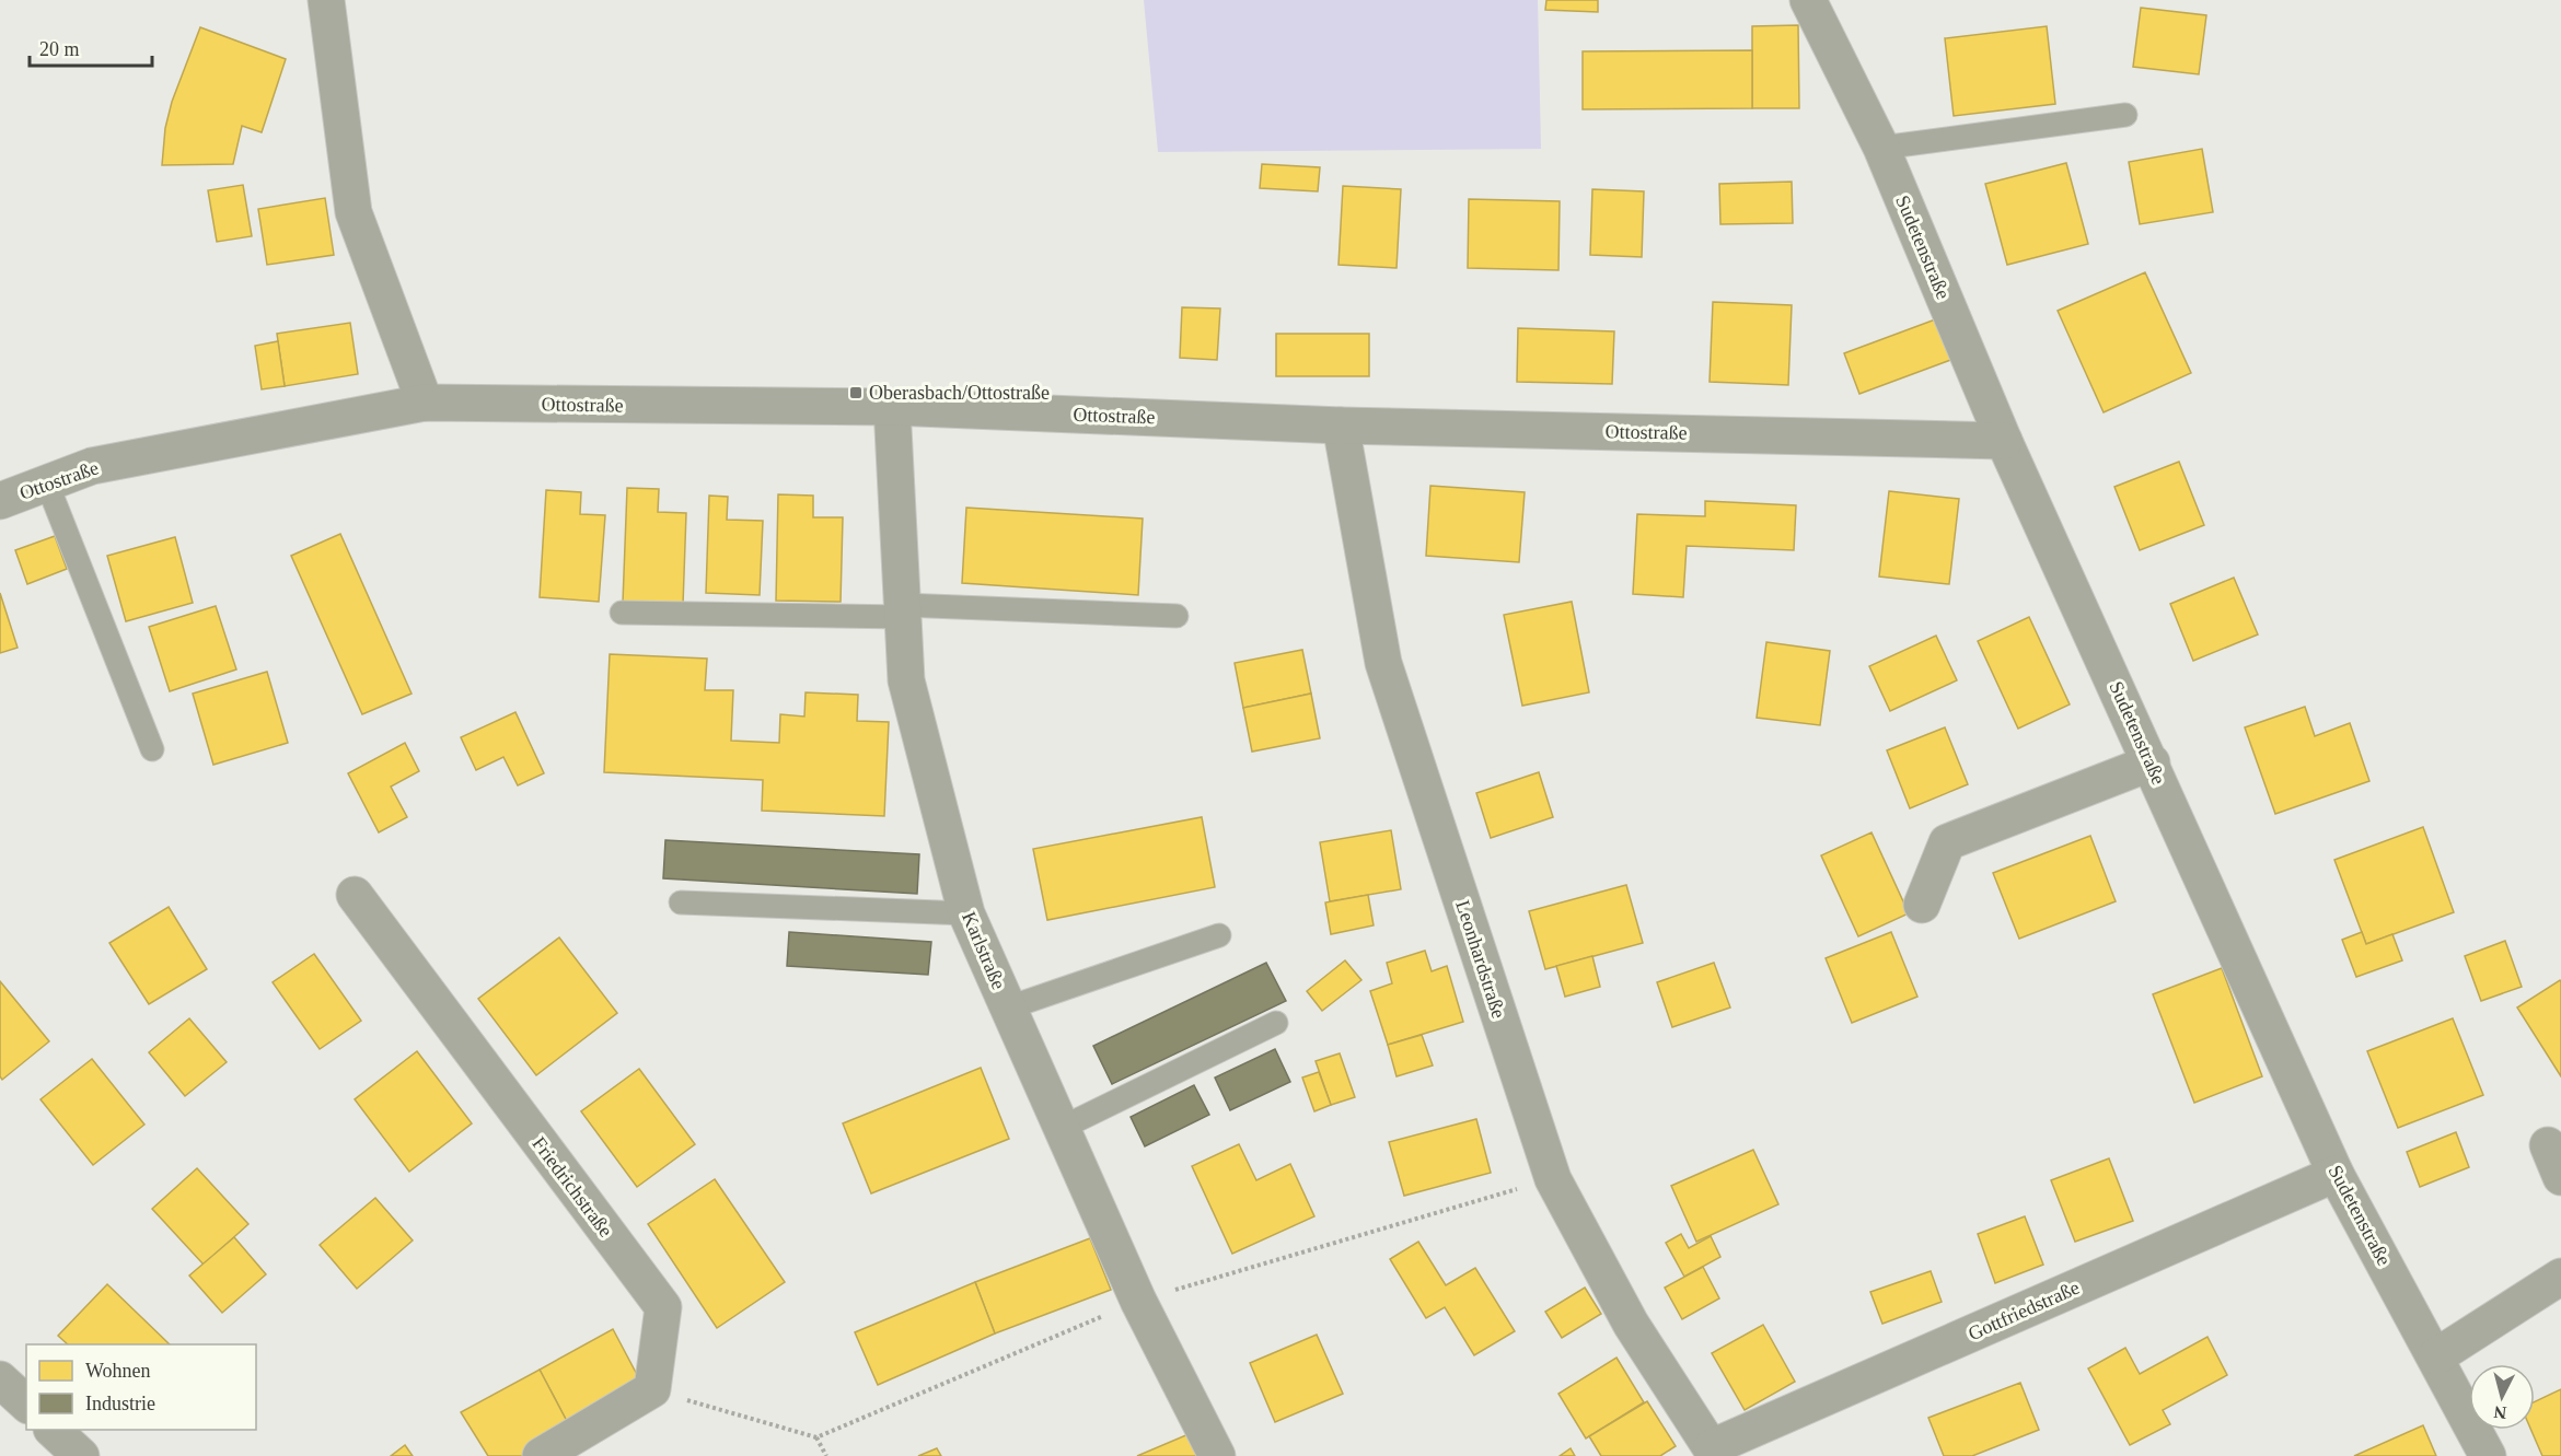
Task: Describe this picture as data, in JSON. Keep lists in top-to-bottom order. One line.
{"streets":{"street":["Sudetenstraße","Ottostraße","Karlstraße","Leonhardstraße","Friedrichstraße","Gottfriedstraße"]},"crossings":[["Sudetenstraße","Ottostraße"],["Sudetenstraße","Gottfriedstraße"],["Ottostraße","Karlstraße"],["Ottostraße","Leonhardstraße"],["Leonhardstraße","Gottfriedstraße"]],"places":{"transit":["Oberasbach/Ottostraße"]},"legend":["Wohnen","Industrie"],"scale_bar":"20 m","north":"bottom"}
